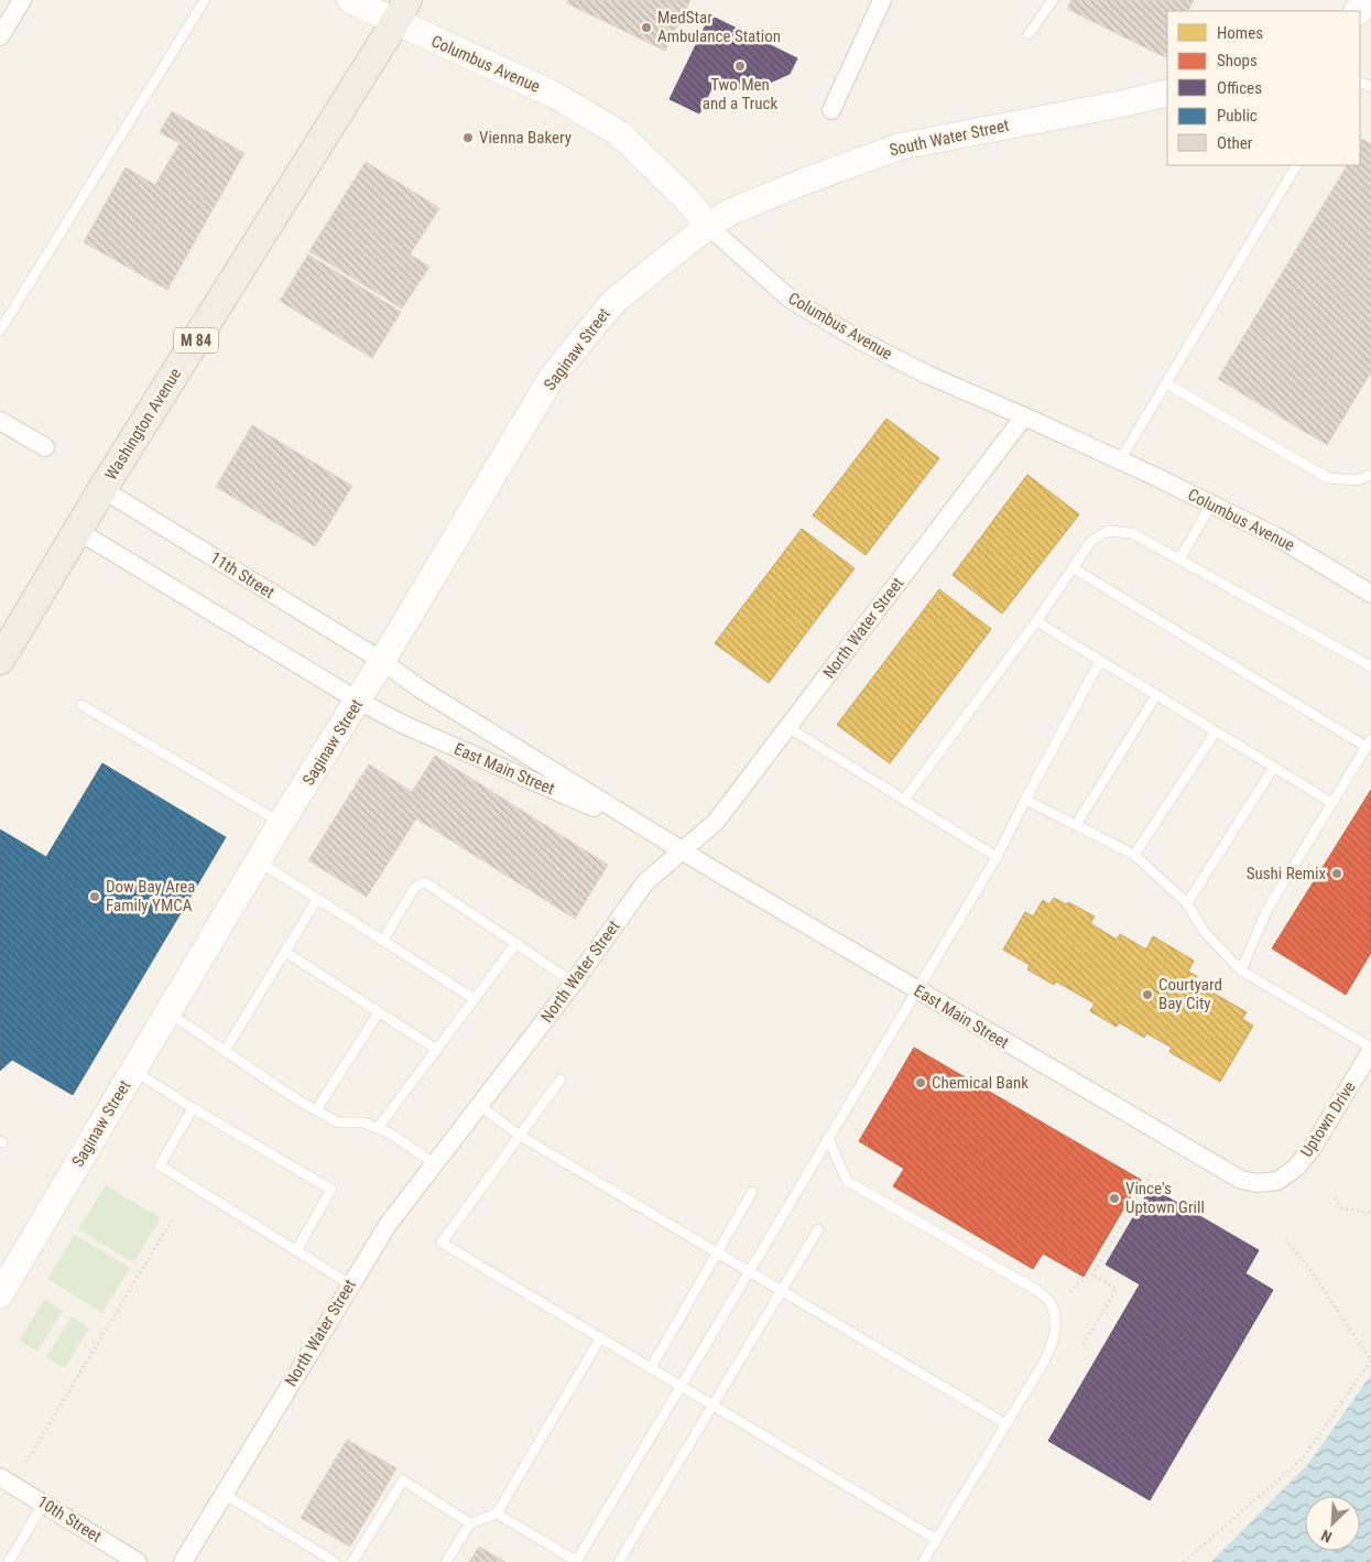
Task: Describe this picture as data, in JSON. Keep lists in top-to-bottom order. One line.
{"streets":{"main road":["M 84","Washington Avenue"],"street":["Columbus Avenue","South Water Street","Saginaw Street","11th Street","North Water Street","East Main Street","Uptown Drive","10th Street"]},"crossings":[["Columbus Avenue","South Water Street"],["Columbus Avenue","M 84"],["Columbus Avenue","Saginaw Street"],["Columbus Avenue","Washington Avenue"],["Columbus Avenue","North Water Street"],["South Water Street","Saginaw Street"],["M 84","Washington Avenue"],["Saginaw Street","11th Street"],["Saginaw Street","East Main Street"],["Washington Avenue","11th Street"],["Washington Avenue","East Main Street"],["11th Street","East Main Street"],["North Water Street","East Main Street"],["East Main Street","Uptown Drive"]],"places":["MedStar Ambulance Station","Two Men and a Truck","Vienna Bakery","Sushi Remix","Dow Bay Area Family YMCA","Courtyard Bay City","Chemical Bank","Vince's Uptown Grill"],"legend":["Homes","Shops","Offices","Public","Other"],"north":"bottom left"}
